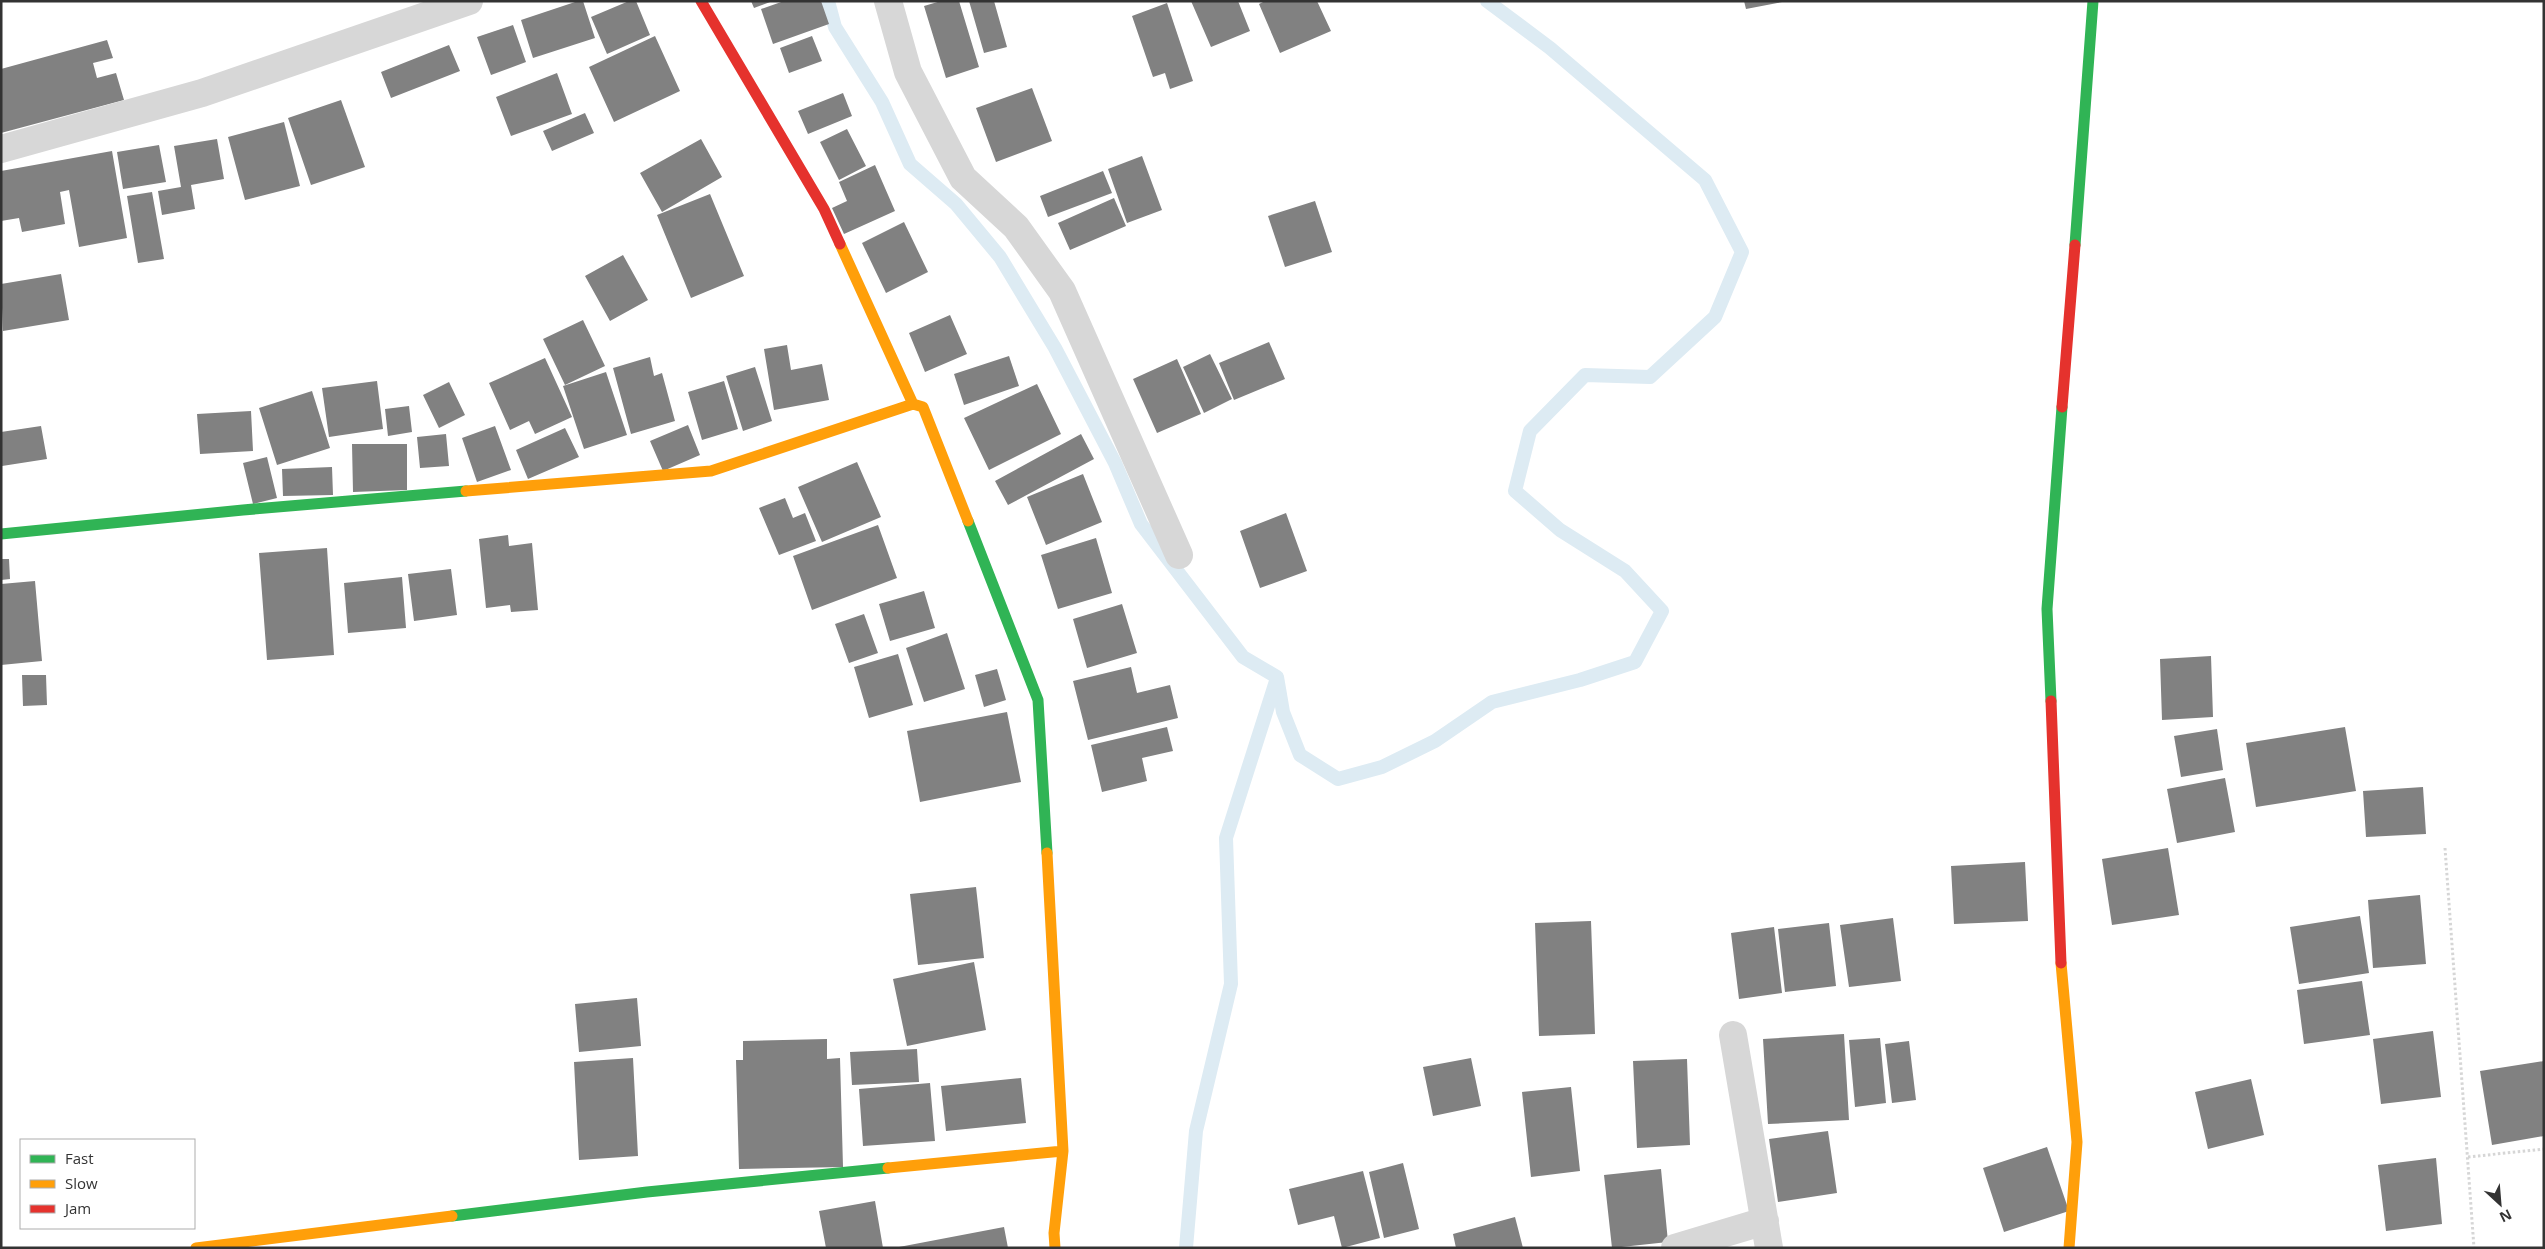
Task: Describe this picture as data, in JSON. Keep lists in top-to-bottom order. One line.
{"legend":["Fast","Slow","Jam"],"north":"bottom right"}
